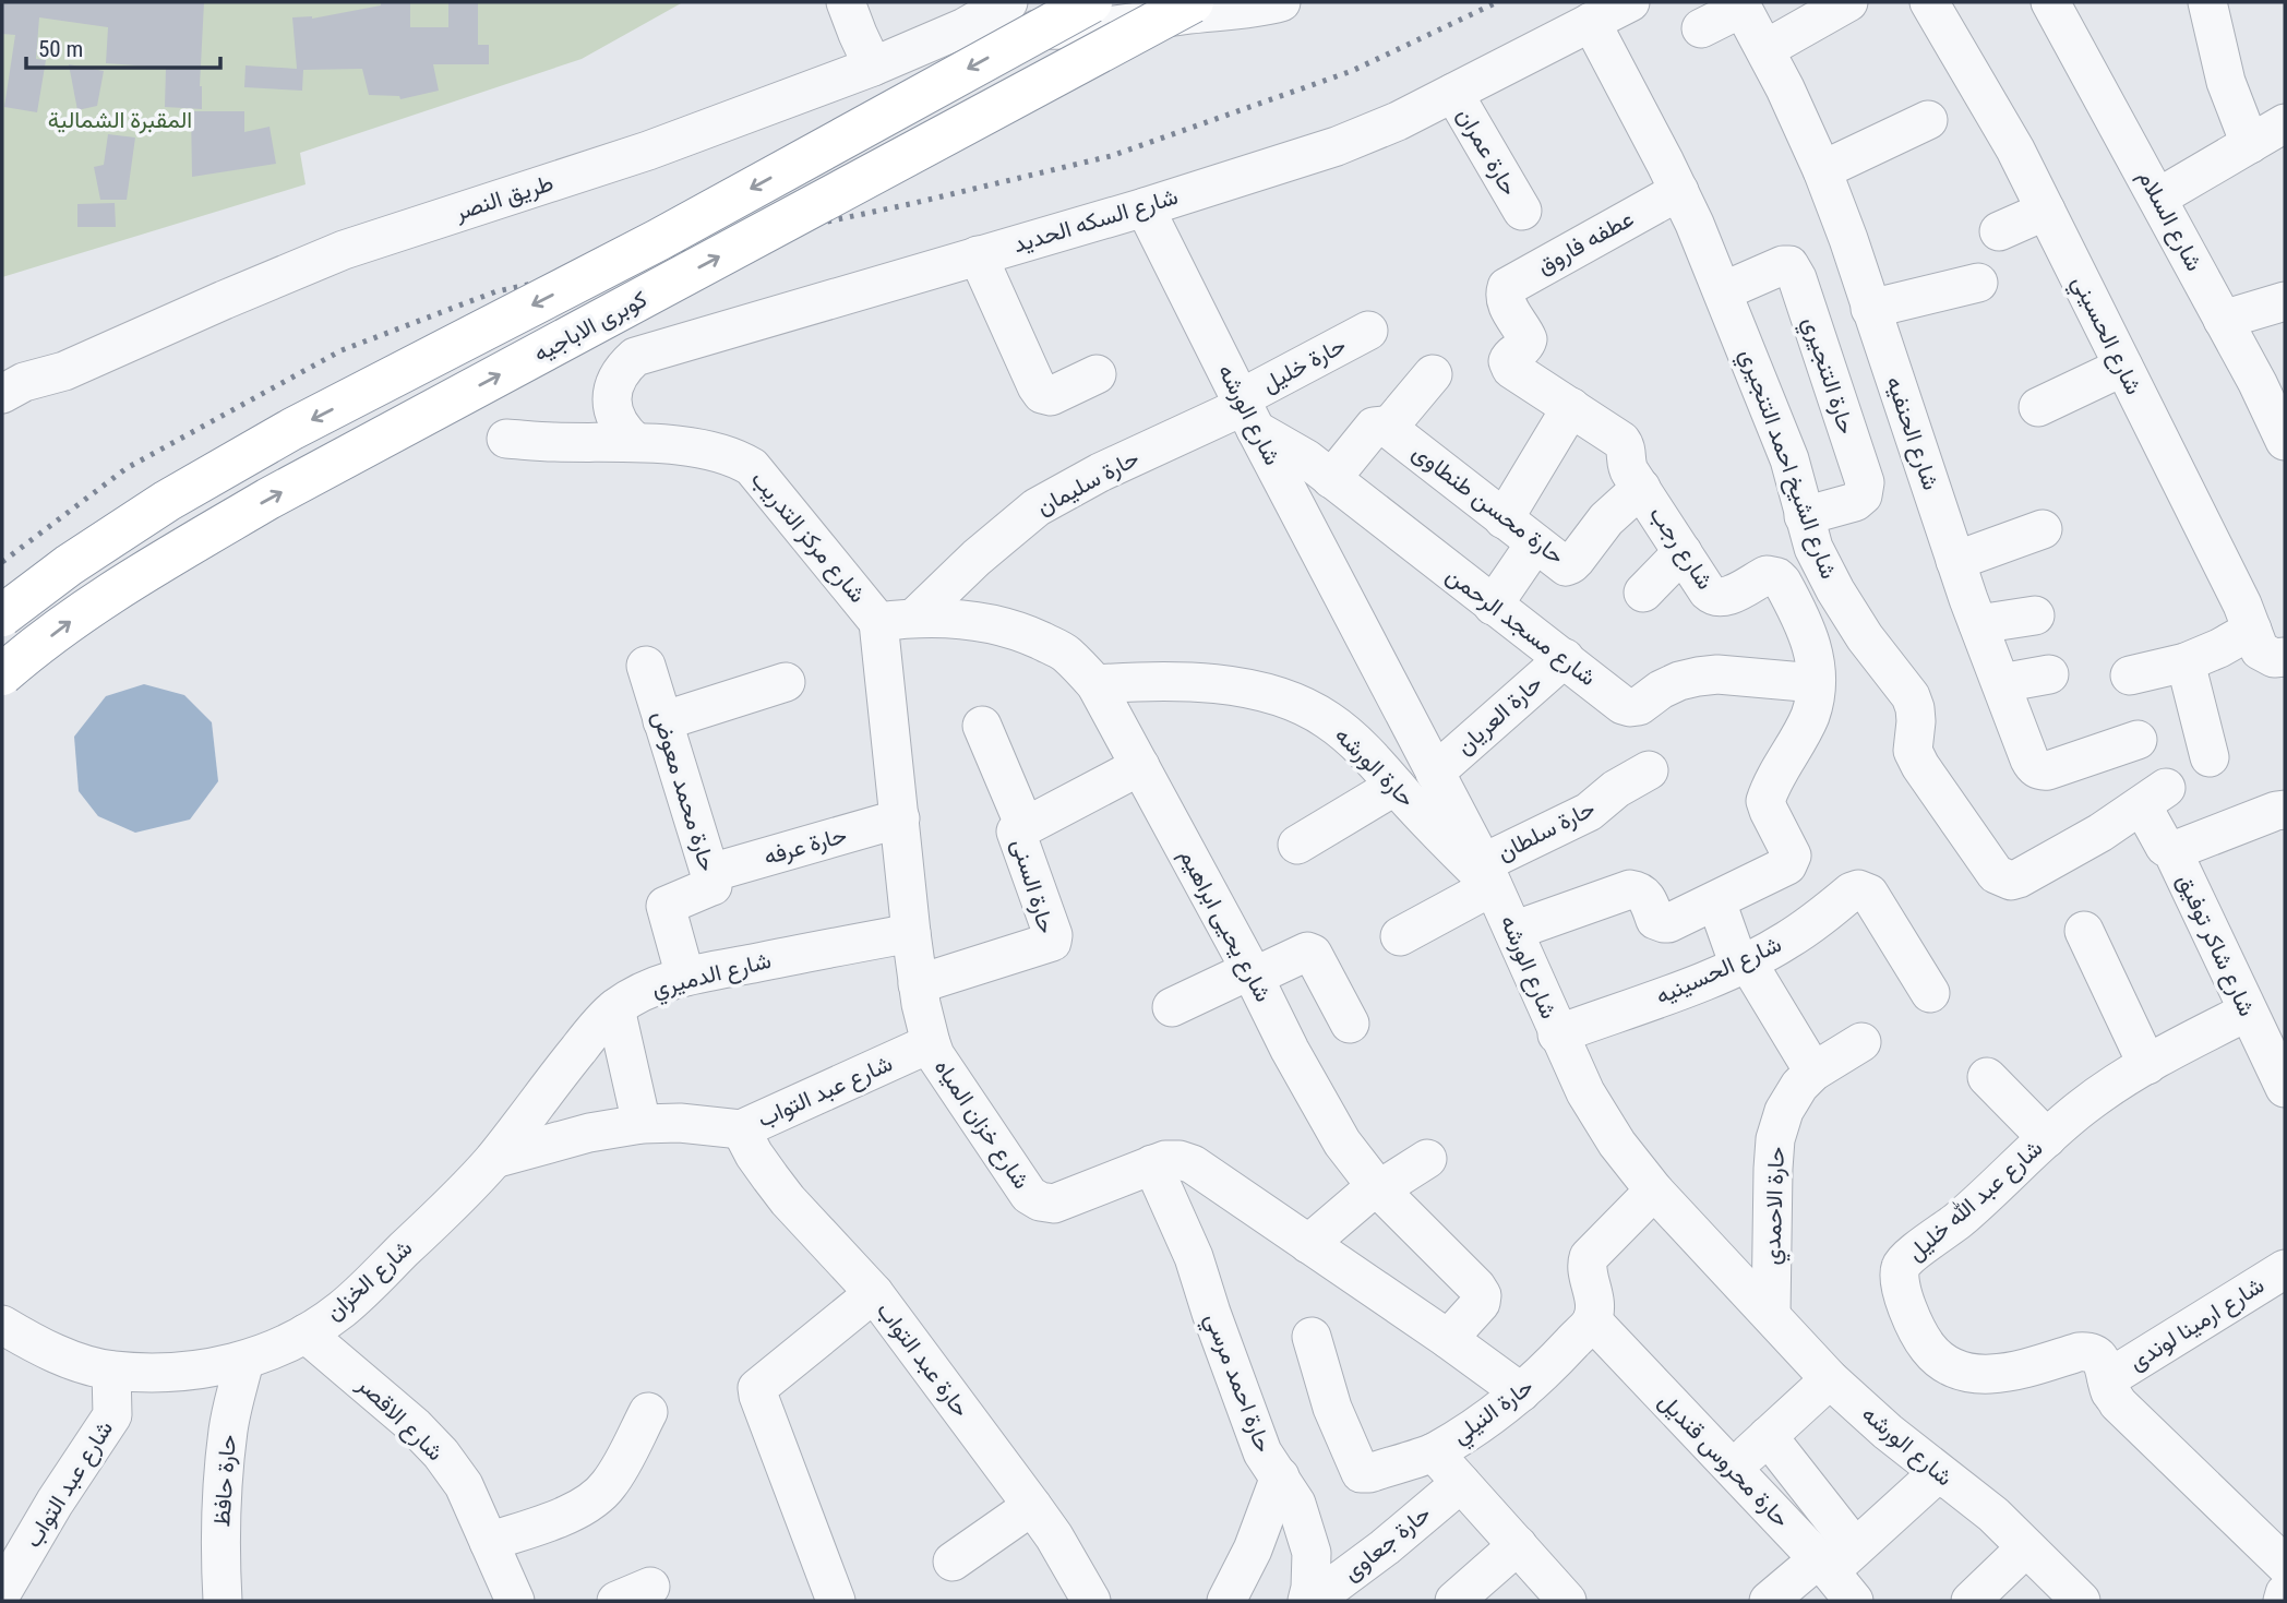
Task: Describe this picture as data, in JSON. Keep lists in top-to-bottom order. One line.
{"streets":{"highway":["كوبرى الاباجيه"],"street":["حارة عمران","طريق النصر","شارع السكه الحديد","شارع السلام","عطفه فاروق","شارع الحسيني","حارة خليل","حارة التنجيري","شارع الورشه","شارع الحنفيه","شارع الشيخ احمد التنجيري","حارة سليمان","حارة محسن طنطاوى","شارع مركز التدريب","شارع رجب","شارع مسجد الرحمن","حارة العريان","حارة الورشه","حارة محمد معوض","حارة سلطان","حارة عرفه","حارة السنى","شارع يحيى ابراهيم","شارع شاكر توفيق","شارع الحسينيه","شارع الدميري","شارع عبد التواب","شارع خزان المياه","شارع عبد الله خليل","حارة الاحمدي","شارع الخزان","شارع ارمينا لوندى","حارة عبد التواب","حارة احمد مرسي","حارة النيلي","شارع الاقصر","حارة محروس قنديل","حارة حافظ","حارة جعاوى"]},"crossings":[["حارة عمران","شارع السكه الحديد"],["شارع السكه الحديد","شارع الورشه"],["شارع السكه الحديد","شارع الشيخ احمد التنجيري"],["شارع السكه الحديد","شارع مركز التدريب"],["عطفه فاروق","شارع الشيخ احمد التنجيري"],["عطفه فاروق","شارع رجب"],["حارة خليل","شارع الورشه"],["حارة خليل","حارة سليمان"],["حارة خليل","شارع مسجد الرحمن"],["حارة التنجيري","شارع الشيخ احمد التنجيري"],["شارع الورشه","حارة سليمان"],["شارع الورشه","شارع مسجد الرحمن"],["شارع الورشه","حارة العريان"],["شارع الورشه","حارة الورشه"],["شارع الورشه","حارة سلطان"],["شارع الورشه","شارع الحسينيه"],["شارع الورشه","حارة الاحمدي"],["شارع الشيخ احمد التنجيري","شارع شاكر توفيق"],["حارة سليمان","شارع مركز التدريب"],["حارة سليمان","شارع مسجد الرحمن"],["حارة سليمان","شارع يحيى ابراهيم"],["حارة سليمان","شارع خزان المياه"],["حارة محسن طنطاوى","شارع رجب"],["حارة محسن طنطاوى","شارع مسجد الرحمن"],["شارع مركز التدريب","شارع يحيى ابراهيم"],["شارع مركز التدريب","شارع خزان المياه"],["شارع رجب","شارع مسجد الرحمن"],["شارع مسجد الرحمن","حارة العريان"],["حارة الورشه","حارة سلطان"],["حارة الورشه","شارع يحيى ابراهيم"],["حارة محمد معوض","حارة عرفه"],["حارة محمد معوض","شارع الدميري"],["حارة عرفه","شارع خزان المياه"],["حارة السنى","شارع يحيى ابراهيم"],["حارة السنى","شارع خزان المياه"],["شارع يحيى ابراهيم","شارع خزان المياه"],["شارع شاكر توفيق","شارع عبد الله خليل"],["شارع الدميري","شارع عبد التواب"],["شارع الدميري","شارع خزان المياه"],["شارع الدميري","شارع الخزان"],["شارع عبد التواب","شارع خزان المياه"],["شارع عبد التواب","شارع الخزان"],["شارع عبد التواب","حارة عبد التواب"],["شارع خزان المياه","حارة احمد مرسي"],["شارع خزان المياه","حارة النيلي"],["شارع عبد الله خليل","شارع ارمينا لوندى"],["شارع الخزان","شارع الاقصر"],["شارع الخزان","حارة حافظ"],["حارة احمد مرسي","حارة جعاوى"],["حارة النيلي","حارة محروس قنديل"]],"parks":["المقبرة الشمالية"],"scale_bar":"50 m"}
